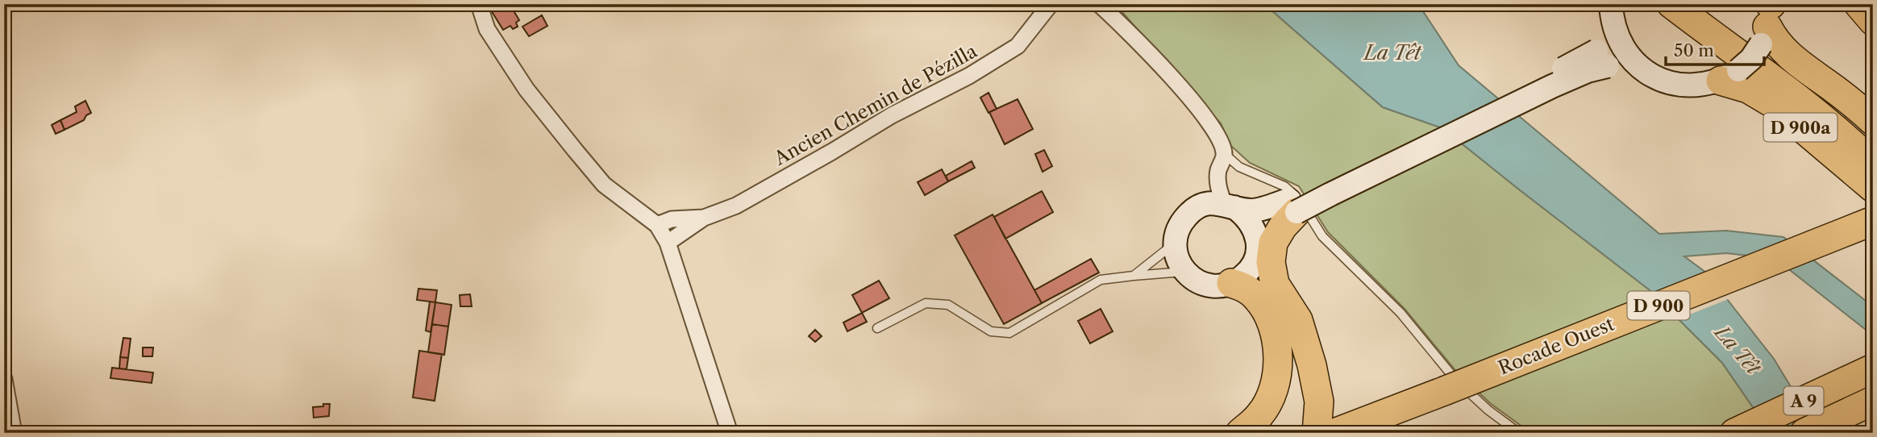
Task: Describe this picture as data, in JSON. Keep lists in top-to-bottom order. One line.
{"streets":{"highway":["D 900a","D 900","Rocade Ouest","A 9"],"street":["Ancien Chemin de Pézilla"]},"water":["La Têt"],"scale_bar":"50 m"}
